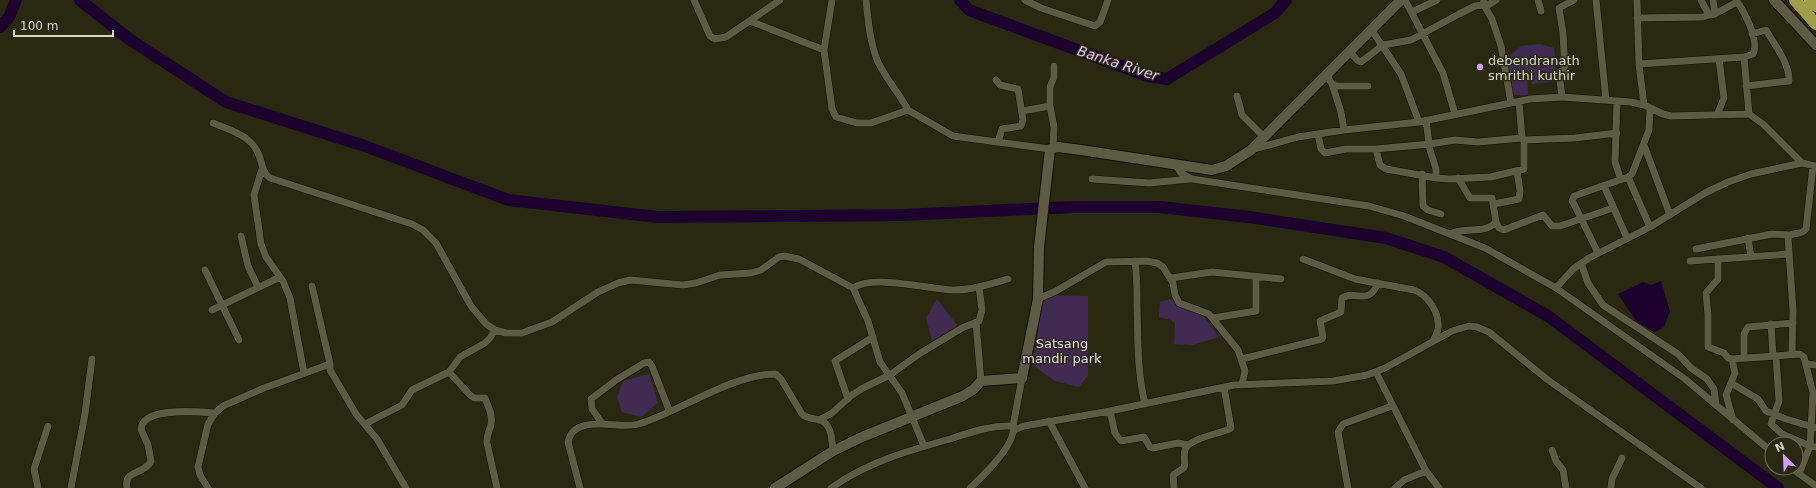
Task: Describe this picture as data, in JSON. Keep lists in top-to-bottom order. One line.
{"water":["Banka River"],"parks":["Satsang mandir park"],"places":["debendranath smrithi kuthir"],"scale_bar":"100 m","north":"top left"}
